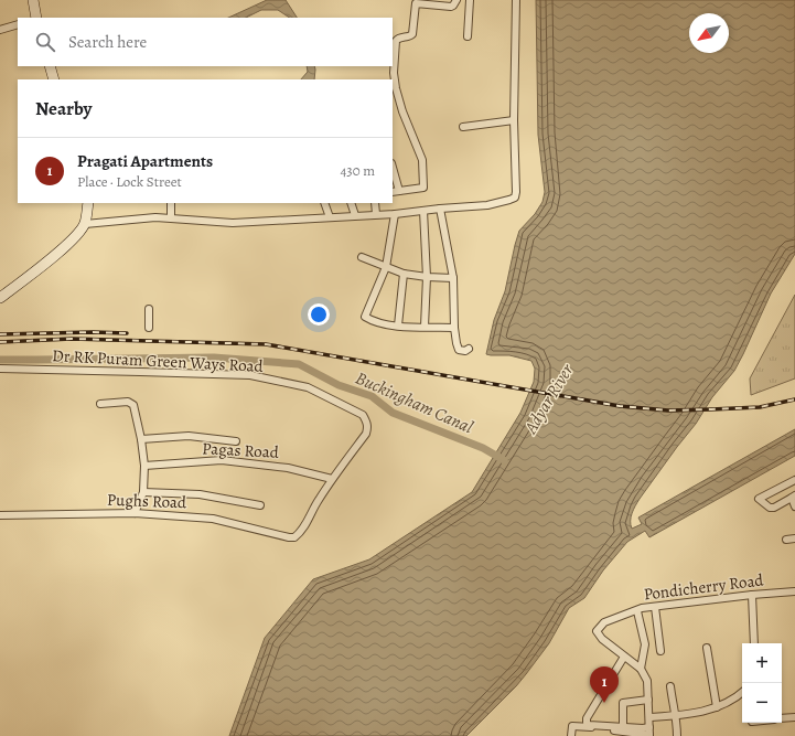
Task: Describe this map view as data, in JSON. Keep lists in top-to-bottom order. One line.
{"streets":{"street":["Dr RK Puram Green Ways Road","Pagas Road","Pughs Road","Pondicherry Road"]},"crossings":[["Dr RK Puram Green Ways Road","Pagas Road"],["Dr RK Puram Green Ways Road","Pughs Road"],["Pagas Road","Pughs Road"]],"water":["Adyar River","Buckingham Canal"],"north":"bottom left","page":{"search":"Search here","heading":"Nearby","list":[{"mark":"1","name":"Pragati Apartments","note":"Place · Lock Street","value":"430 m"}],"map_buttons":["+","−"],"pins":"1"}}
